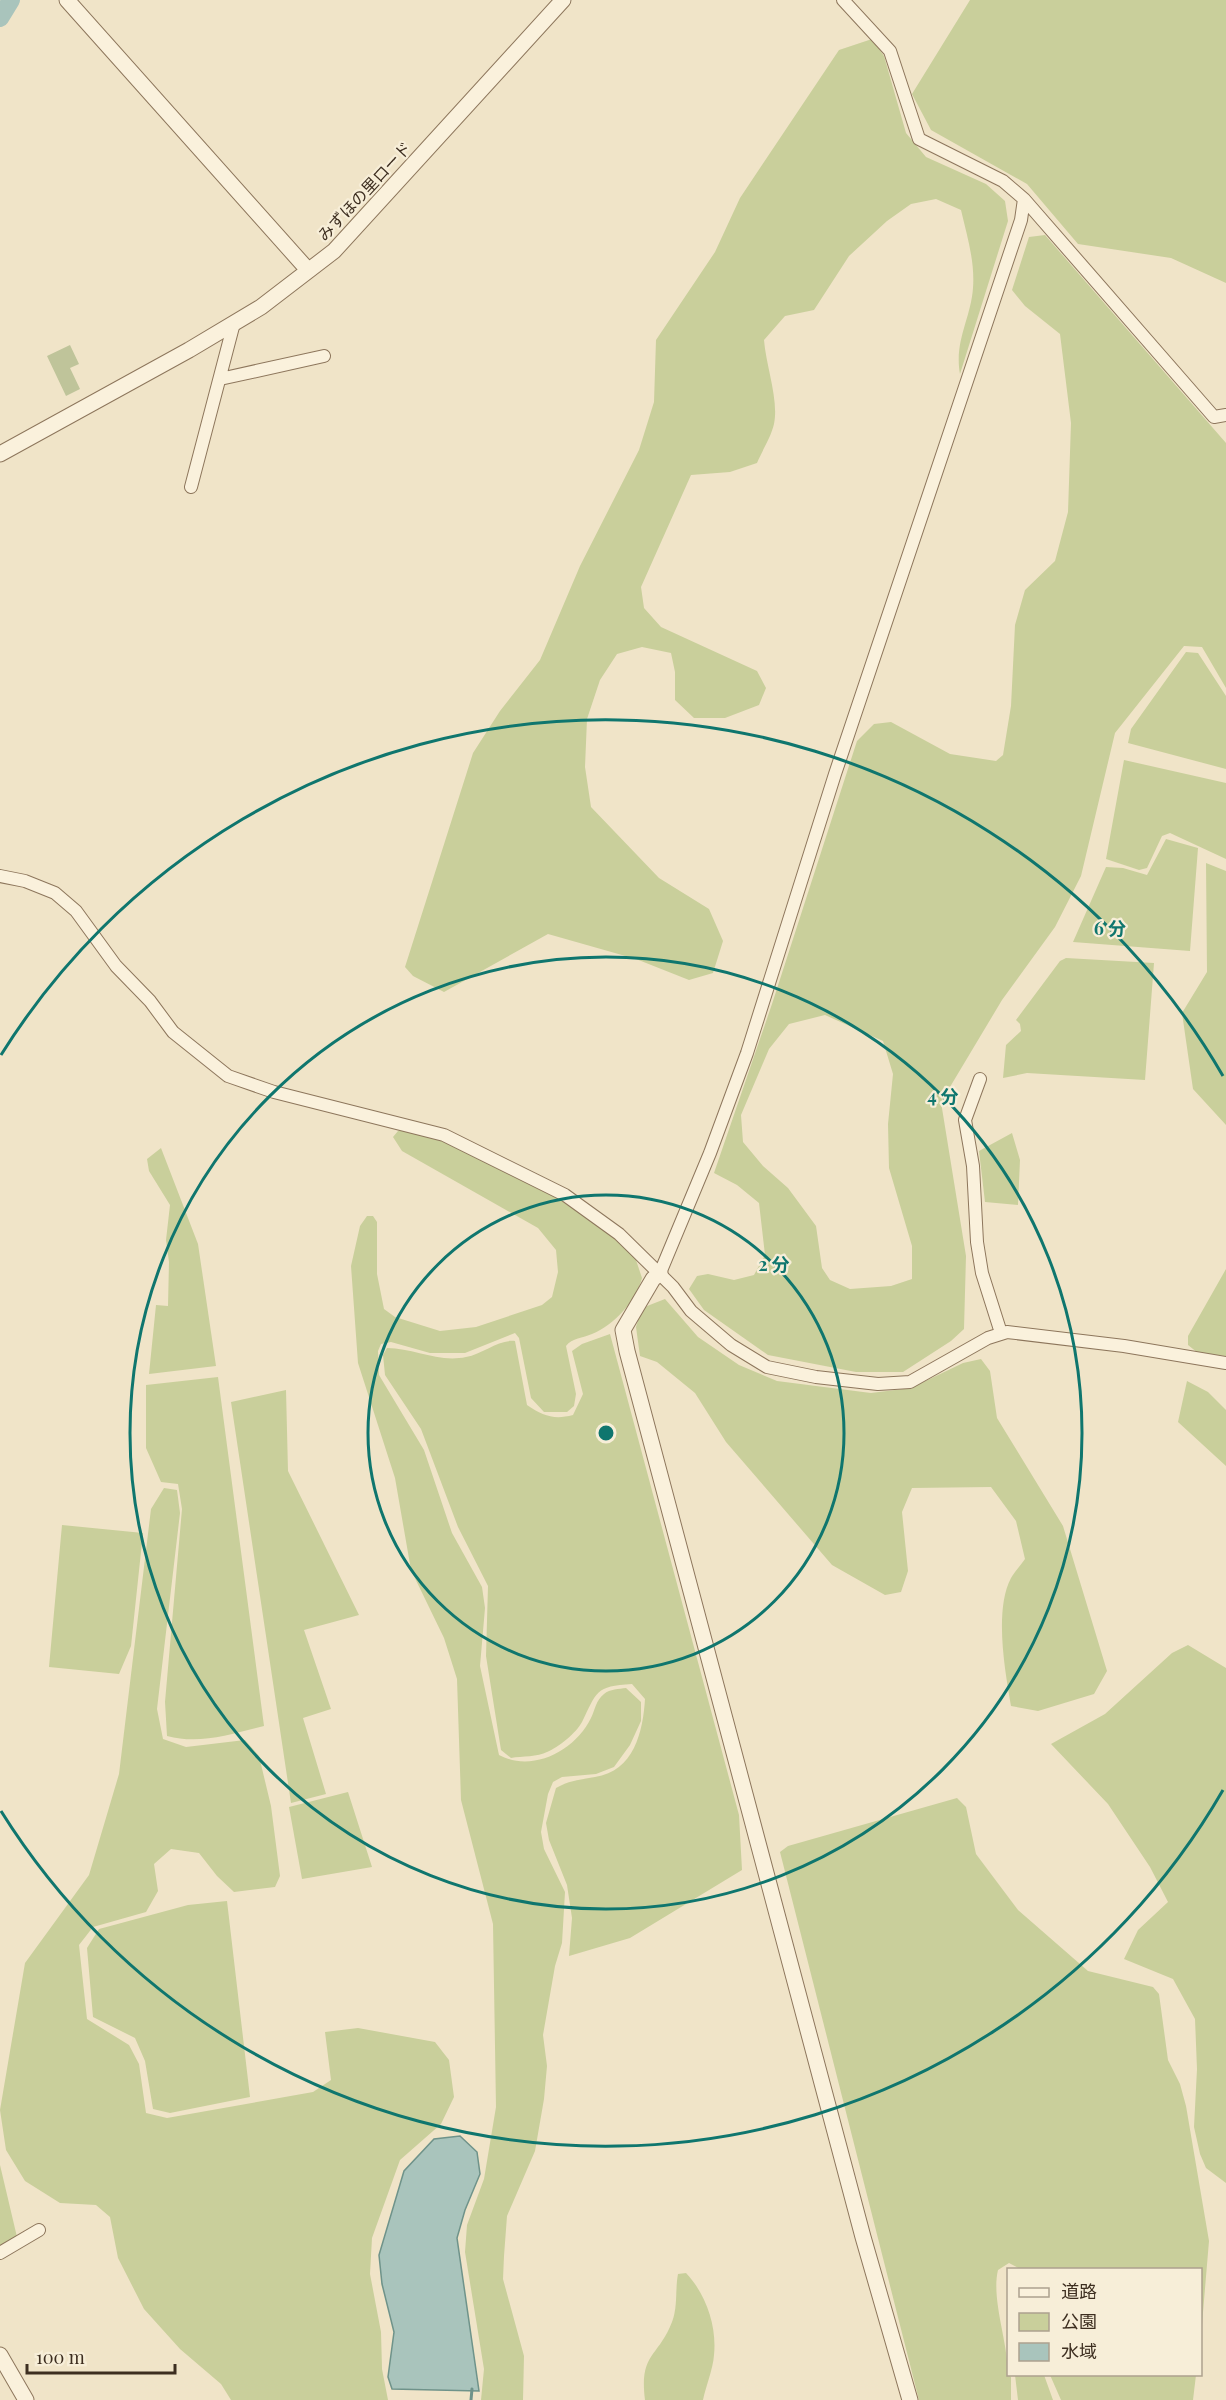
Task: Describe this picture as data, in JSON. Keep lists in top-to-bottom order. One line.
{"streets":{"street":["みずほの里ロード"]},"legend":["道路","公園","水域"],"scale_bar":"100 m","rings":["6 分","4 分","2 分"]}
